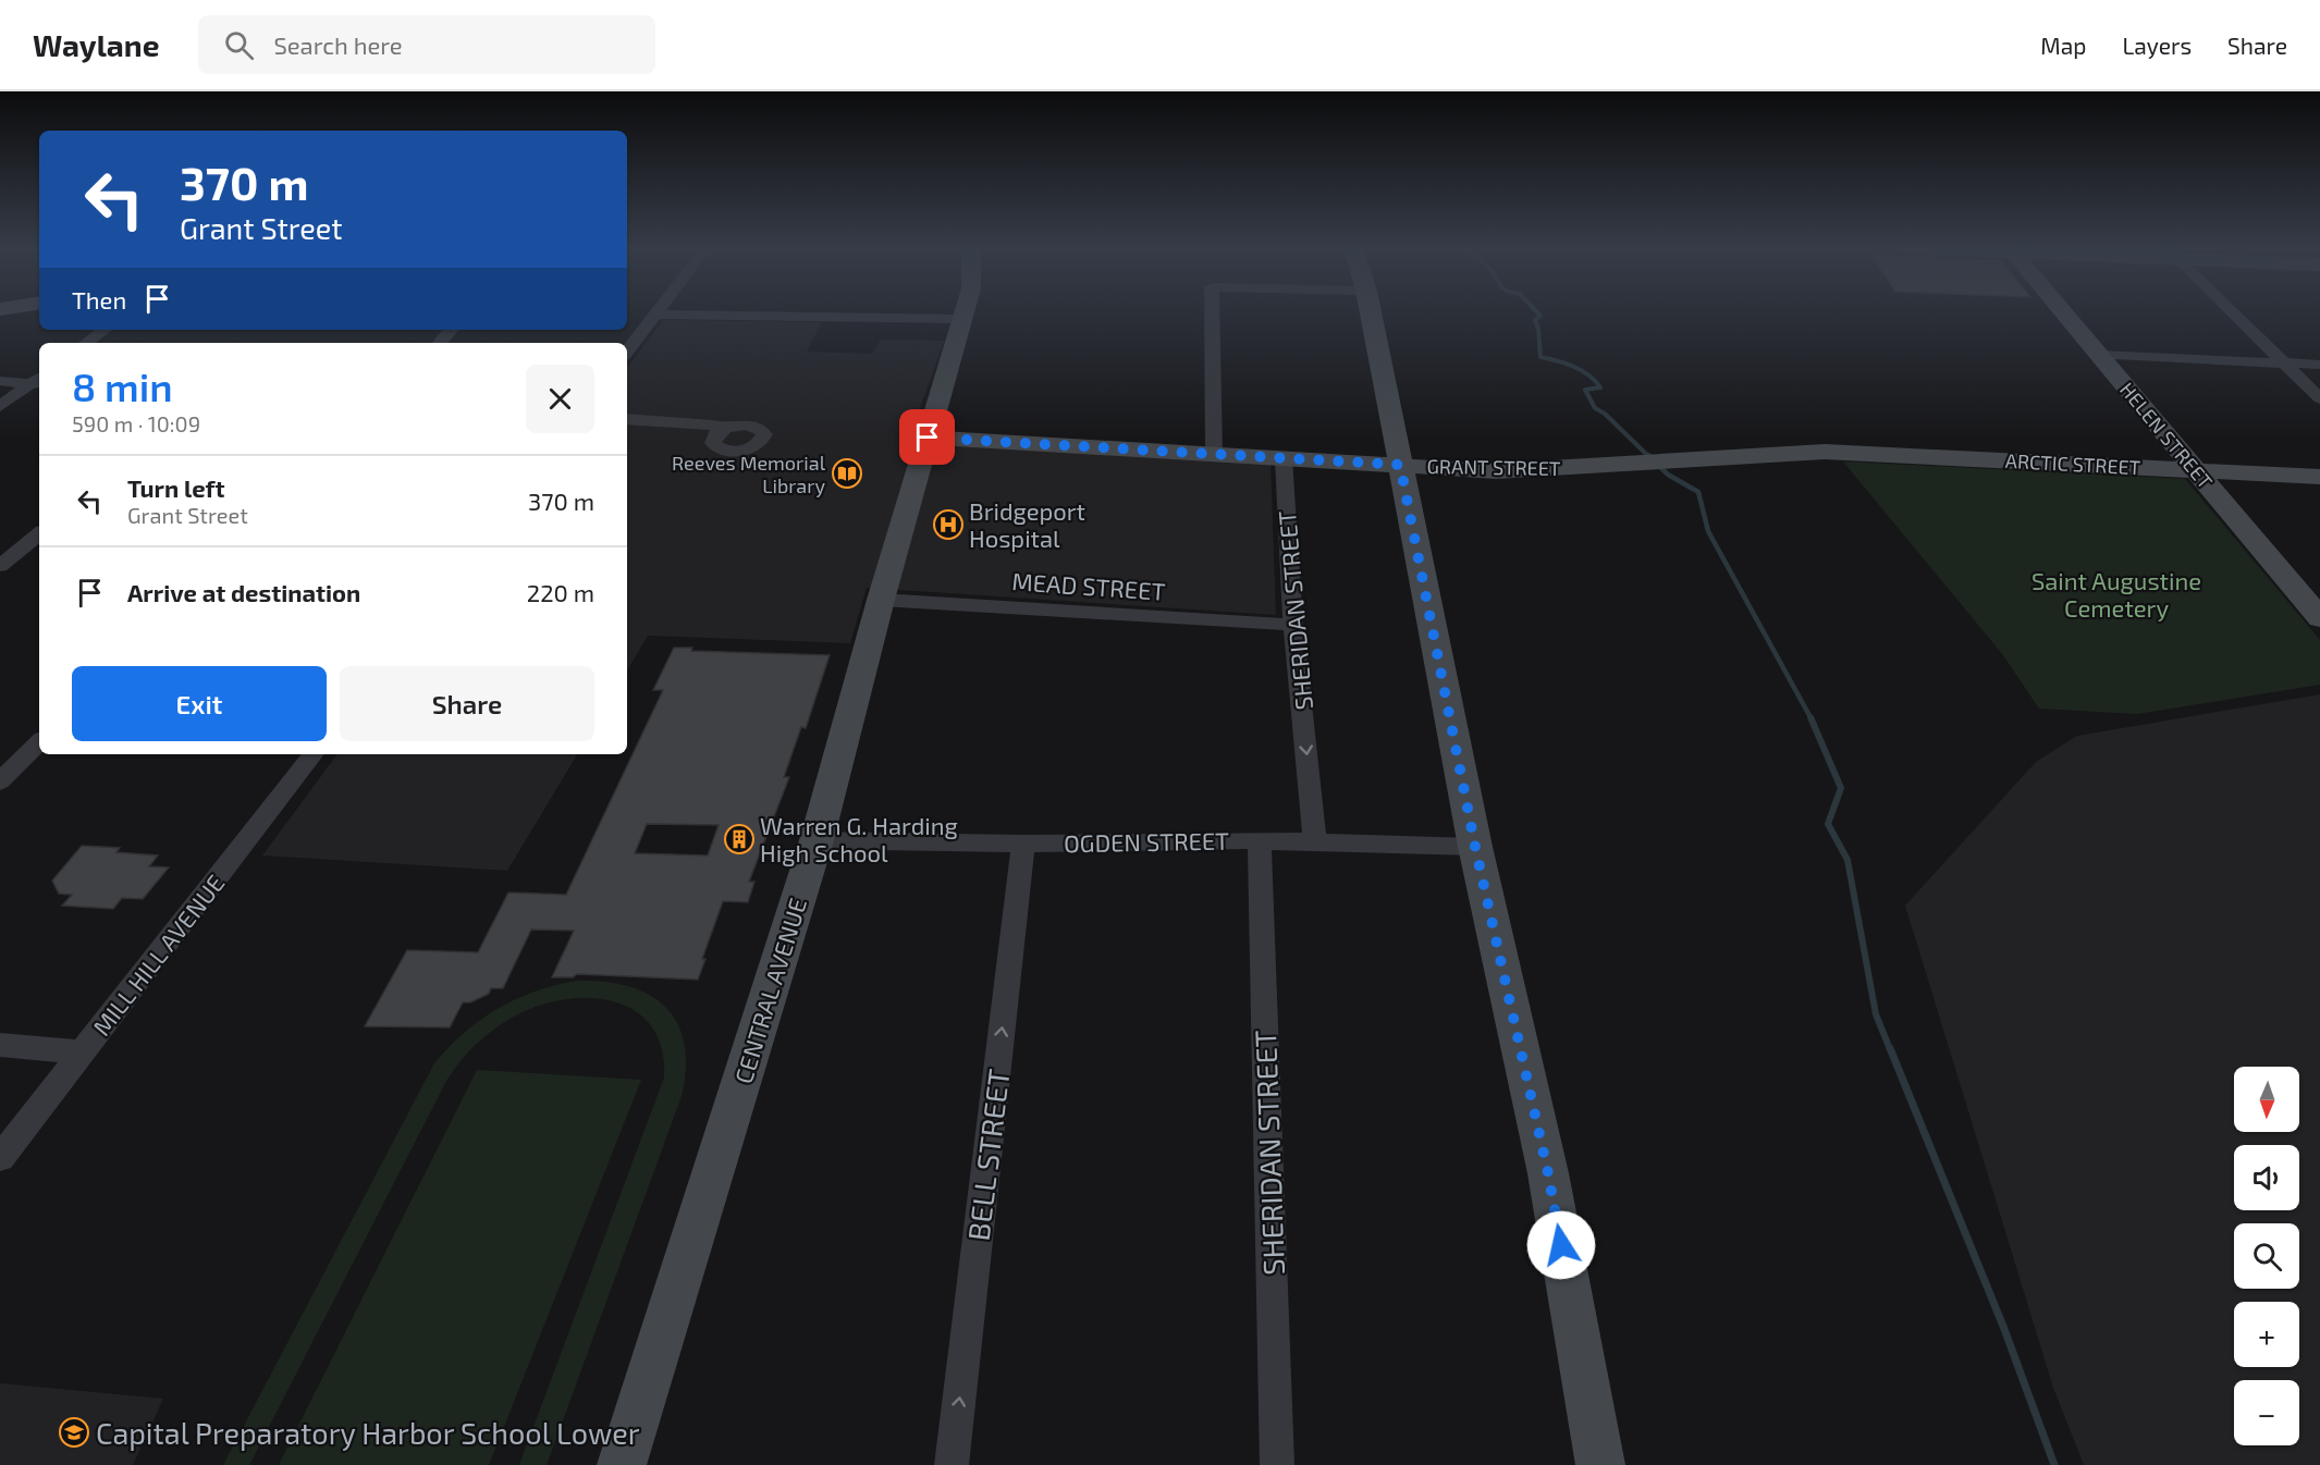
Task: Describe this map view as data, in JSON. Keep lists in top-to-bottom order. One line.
{"streets":{"main road":["HELEN STREET","ARCTIC STREET","GRANT STREET","CENTRAL AVENUE"],"street":["MEAD STREET","SHERIDAN STREET","OGDEN STREET","MILL HILL AVENUE","BELL STREET"]},"crossings":[["HELEN STREET","ARCTIC STREET"],["ARCTIC STREET","GRANT STREET"],["GRANT STREET","SHERIDAN STREET"],["GRANT STREET","CENTRAL AVENUE"],["MEAD STREET","SHERIDAN STREET"],["MEAD STREET","CENTRAL AVENUE"],["SHERIDAN STREET","OGDEN STREET"],["OGDEN STREET","CENTRAL AVENUE"],["OGDEN STREET","BELL STREET"]],"one_way":["BELL STREET"],"parks":["Saint Augustine Cemetery"],"places":{"library":["Reeves Memorial Library"],"hospital":["Bridgeport Hospital"],"building":["Warren G. Harding High School"],"school or university":["Capital Preparatory Harbor School Lower"]},"north":"bottom","page":{"header":"Waylane","search":"Search here","nav":["Map","Layers","Share"],"turn":["370 m","Grant Street"],"then":"Then","heading":["8 min","590 m · 10:09"],"list":[{"name":"Turn left","note":"Grant Street","value":"370 m"},{"name":"Arrive at destination","value":"220 m"}],"buttons":["Exit","Share"],"map_buttons":["+","−"]}}
